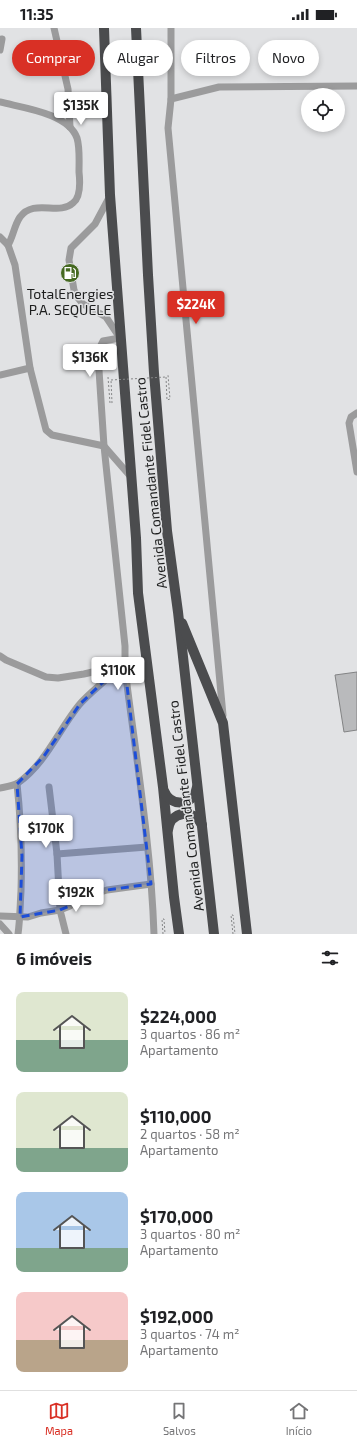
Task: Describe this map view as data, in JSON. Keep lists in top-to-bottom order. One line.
{"streets":{"highway":["Avenida Comandante Fidel Castro"]},"places":{"fuel station":["TotalEnergies P.A. SEQUELE"]},"page":{"status":"11:35","chip":["Comprar","Alugar","Filtros","Novo"],"price":["$135K","$224K","$136K","$110K","$170K","$192K"],"heading":"6 imóveis","list":[{"name":"$224,000","note":"3 quartos · 86 m² · Apartamento"},{"name":"$110,000","note":"2 quartos · 58 m² · Apartamento"},{"name":"$170,000","note":"3 quartos · 80 m² · Apartamento"},{"name":"$192,000","note":"3 quartos · 74 m² · Apartamento"}],"tabs":["Mapa","Salvos","Início"]}}
